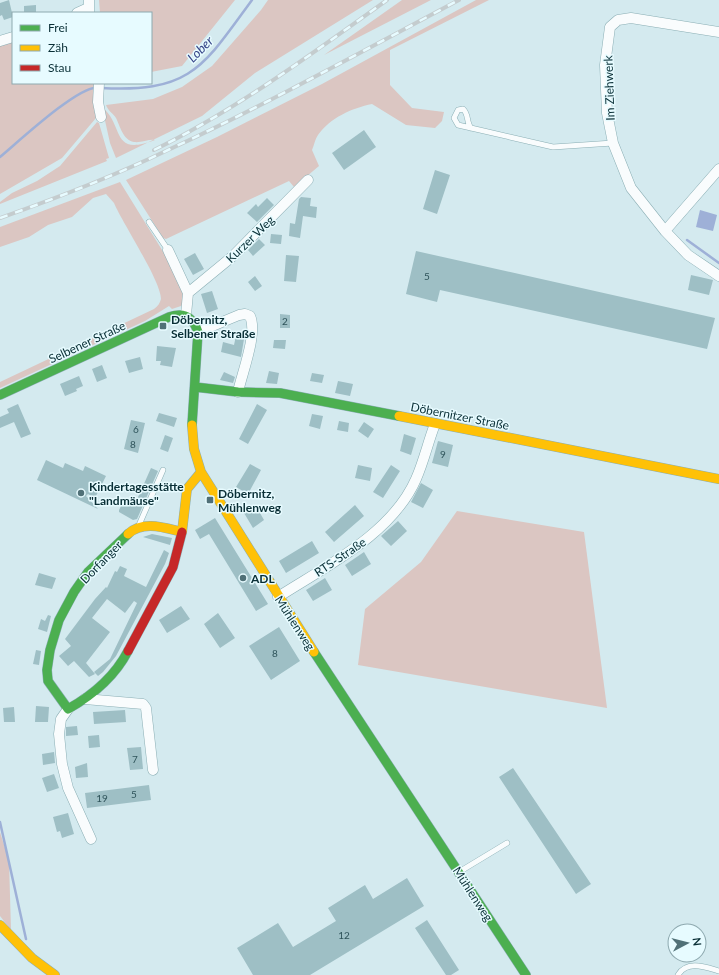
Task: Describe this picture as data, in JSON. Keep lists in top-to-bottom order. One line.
{"streets":{"street":["Im Ziehwerk","Kurzer Weg","Selbener Straße","Döbernitzer Straße","RTS-Straße","Dorfanger","Mühlenweg"]},"crossings":[["Döbernitzer Straße","RTS-Straße"],["Döbernitzer Straße","Mühlenweg"],["RTS-Straße","Mühlenweg"]],"water":["Lober"],"places":{"transit":["Döbernitz, Selbener Straße","Döbernitz, Mühlenweg"],"other":["Kindertagesstätte \"Landmäuse\"","ADL"]},"house_numbers":["5","2","6","8","9","8","7","5","19","12"],"legend":["Frei","Zäh","Stau"],"north":"right"}
